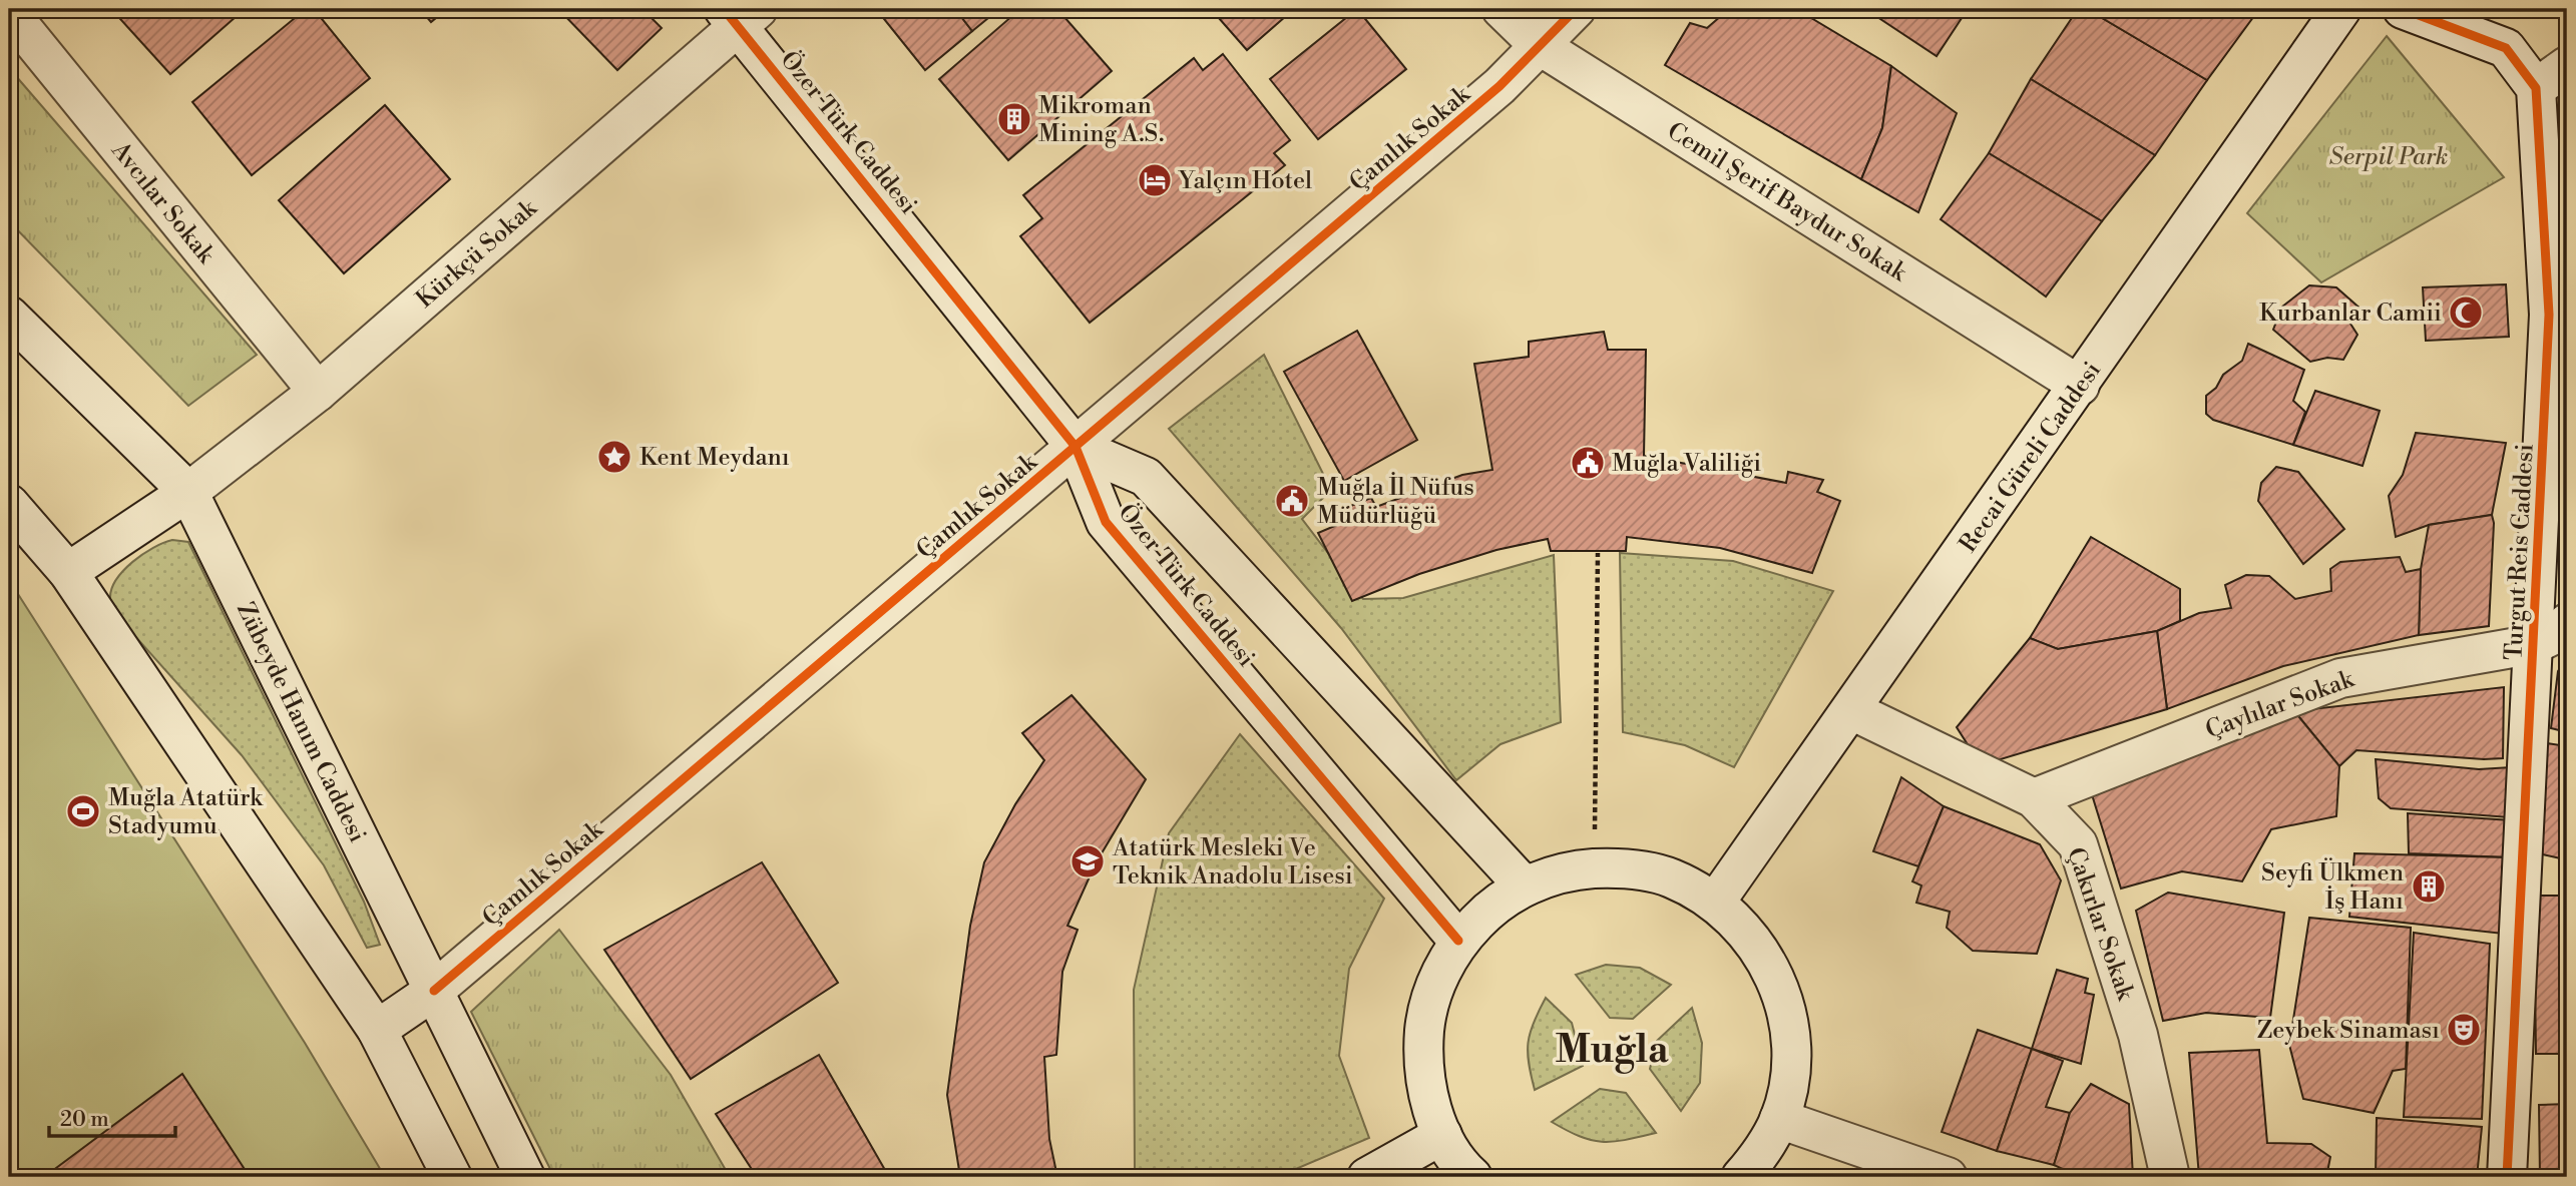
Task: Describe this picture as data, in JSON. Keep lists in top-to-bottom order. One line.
{"streets":{"street":["Özer Türk Caddesi","Çamlık Sokak","Cemil Şerif Baydur Sokak","Avcılar Sokak","Kürkçü Sokak","Recai Güreli Caddesi","Turgut Reis Caddesi","Çaylılar Sokak","Zübeyde Hanım Caddesi","Çakırlar Sokak"]},"crossings":[["Özer Türk Caddesi","Çamlık Sokak"],["Özer Türk Caddesi","Kürkçü Sokak"],["Çamlık Sokak","Cemil Şerif Baydur Sokak"],["Çamlık Sokak","Zübeyde Hanım Caddesi"],["Cemil Şerif Baydur Sokak","Recai Güreli Caddesi"],["Avcılar Sokak","Kürkçü Sokak"],["Kürkçü Sokak","Zübeyde Hanım Caddesi"],["Recai Güreli Caddesi","Çakırlar Sokak"],["Turgut Reis Caddesi","Çaylılar Sokak"],["Çaylılar Sokak","Çakırlar Sokak"]],"districts":["Muğla"],"parks":["Serpil Park"],"places":{"building":["Mikroman Mining A.S.","Seyfi Ülkmen İş Hanı"],"hotel":["Yalçın Hotel"],"mosque":["Kurbanlar Camii"],"place":["Kent Meydanı"],"public building":["Muğla Valiliği","Muğla İl Nüfus Müdürlüğü"],"sports":["Muğla Atatürk Stadyumu"],"school or university":["Atatürk Mesleki Ve Teknik Anadolu Lisesi"],"theatre":["Zeybek Sinaması"]},"scale_bar":"20 m"}
